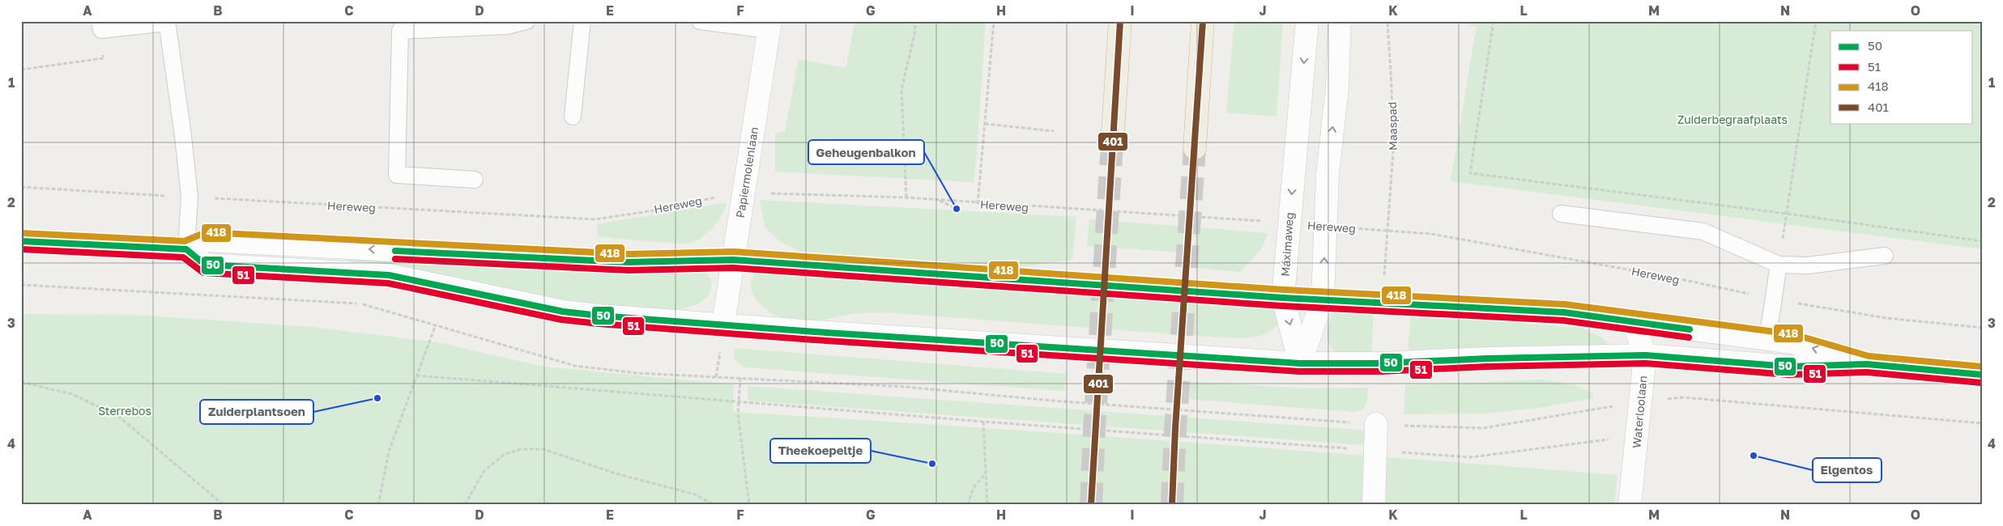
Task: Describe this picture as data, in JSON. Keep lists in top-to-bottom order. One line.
{"streets":{"main road":["Papiermolenlaan","Máximaweg","Waterloolaan"],"path":["Maaspad","Hereweg"]},"crossings":[["Maaspad","Hereweg"],["Papiermolenlaan","Hereweg"],["Hereweg","Máximaweg"]],"parks":["Zuiderbegraafplaats","Sterrebos"],"places":["Geheugenbalkon","Zuiderplantsoen","Elgentos","Theekoepeltje"],"lines":["transit line 401","transit line 418","transit line 50","transit line 51"],"legend":["50","51","418","401"],"grid":{"columns":["A","B","C","D","E","F","G","H","I","J","K","L","M","N","O"],"rows":["1","2","3","4"]}}
